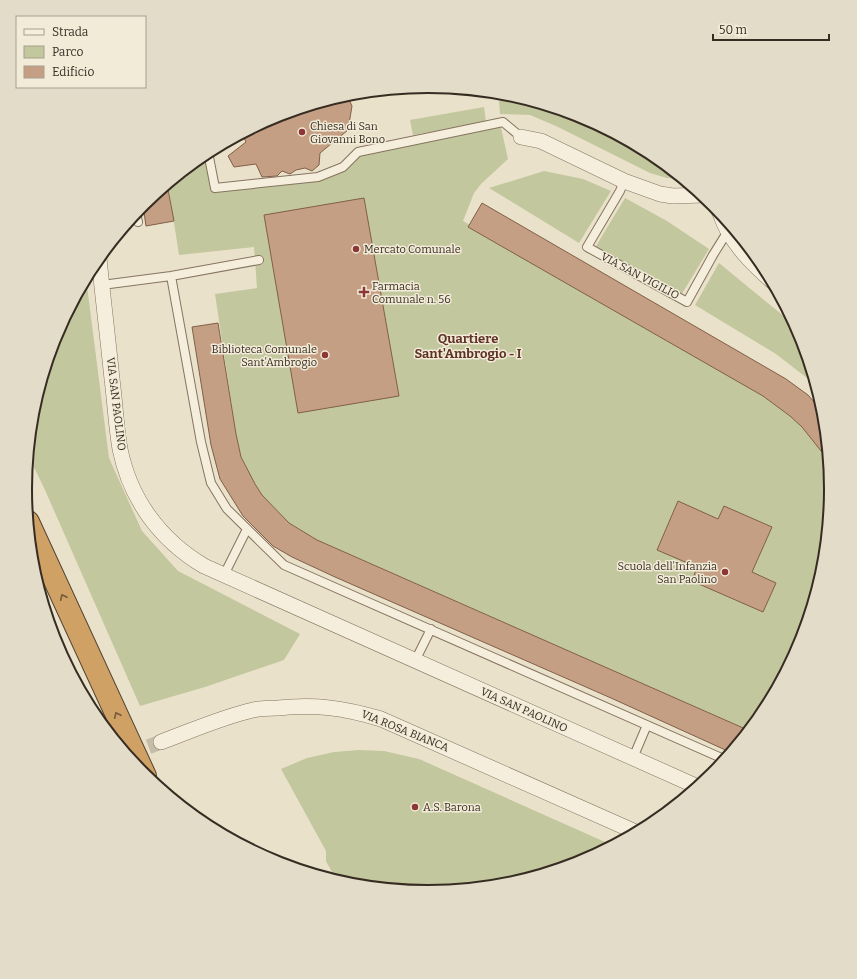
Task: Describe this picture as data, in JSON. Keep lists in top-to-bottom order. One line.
{"streets":{"street":["VIA SAN PAOLINO","VIA ROSA BIANCA"],"lane":["VIA SAN VIGILIO"]},"districts":["Quartiere Sant'Ambrogio - I"],"places":{"other":["Chiesa di San Giovanni Bono","Mercato Comunale","Biblioteca Comunale Sant'Ambrogio","Scuola dell'Infanzia San Paolino","A.S. Barona"],"health":["Farmacia Comunale n. 56"]},"legend":["Strada","Parco","Edificio"],"scale_bar":"50 m"}
